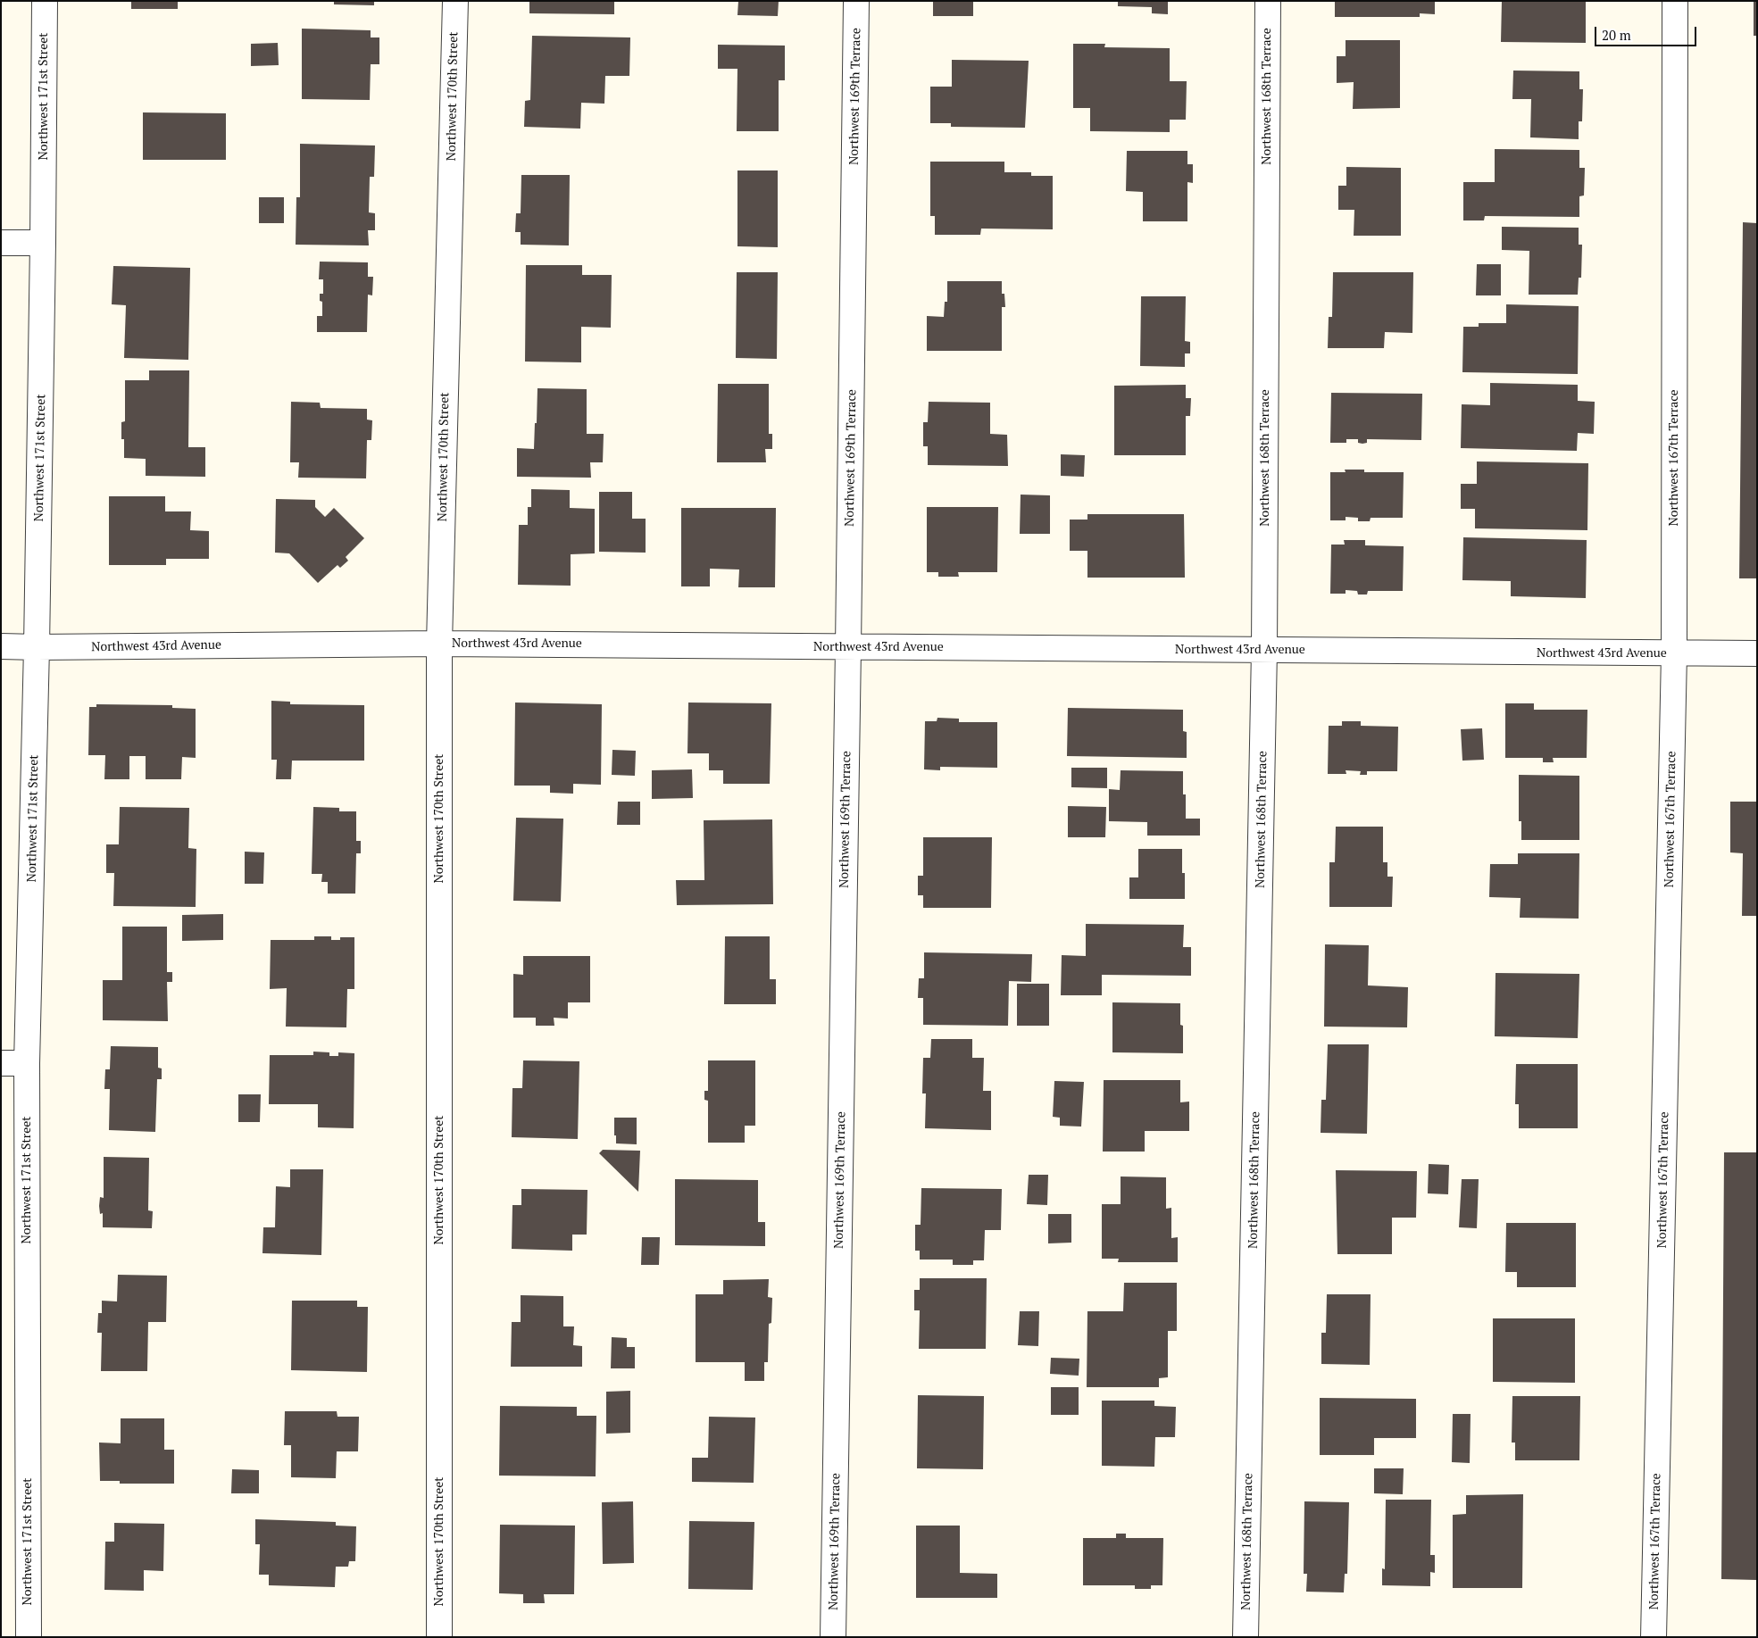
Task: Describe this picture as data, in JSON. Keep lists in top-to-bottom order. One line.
{"streets":{"street":["Northwest 171st Street","Northwest 170th Street","Northwest 169th Terrace","Northwest 168th Terrace","Northwest 167th Terrace","Northwest 43rd Avenue"]},"crossings":[["Northwest 171st Street","Northwest 43rd Avenue"],["Northwest 170th Street","Northwest 43rd Avenue"],["Northwest 169th Terrace","Northwest 43rd Avenue"],["Northwest 168th Terrace","Northwest 43rd Avenue"],["Northwest 167th Terrace","Northwest 43rd Avenue"]],"scale_bar":"20 m"}
